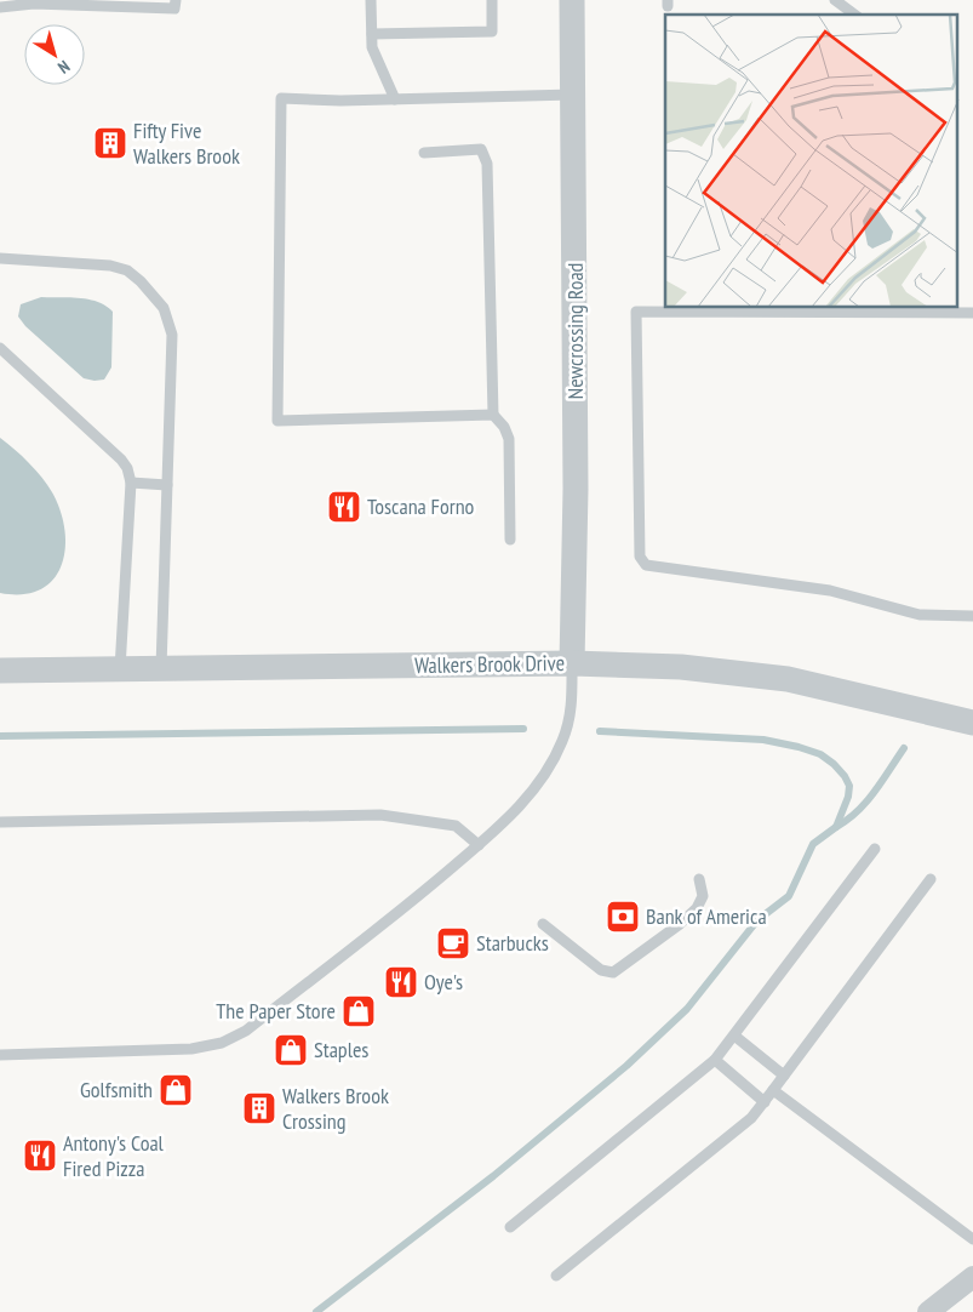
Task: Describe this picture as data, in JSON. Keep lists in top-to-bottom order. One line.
{"streets":{"street":["Newcrossing Road","Walkers Brook Drive"]},"crossings":[["Newcrossing Road","Walkers Brook Drive"]],"places":{"building":["Fifty Five Walkers Brook","Walkers Brook Crossing"],"restaurant":["Toscana Forno","Oye's","Antony's Coal Fired Pizza"],"bank":["Bank of America"],"cafe":["Starbucks"],"shop":["The Paper Store","Staples","Golfsmith"]},"north":"bottom right"}
